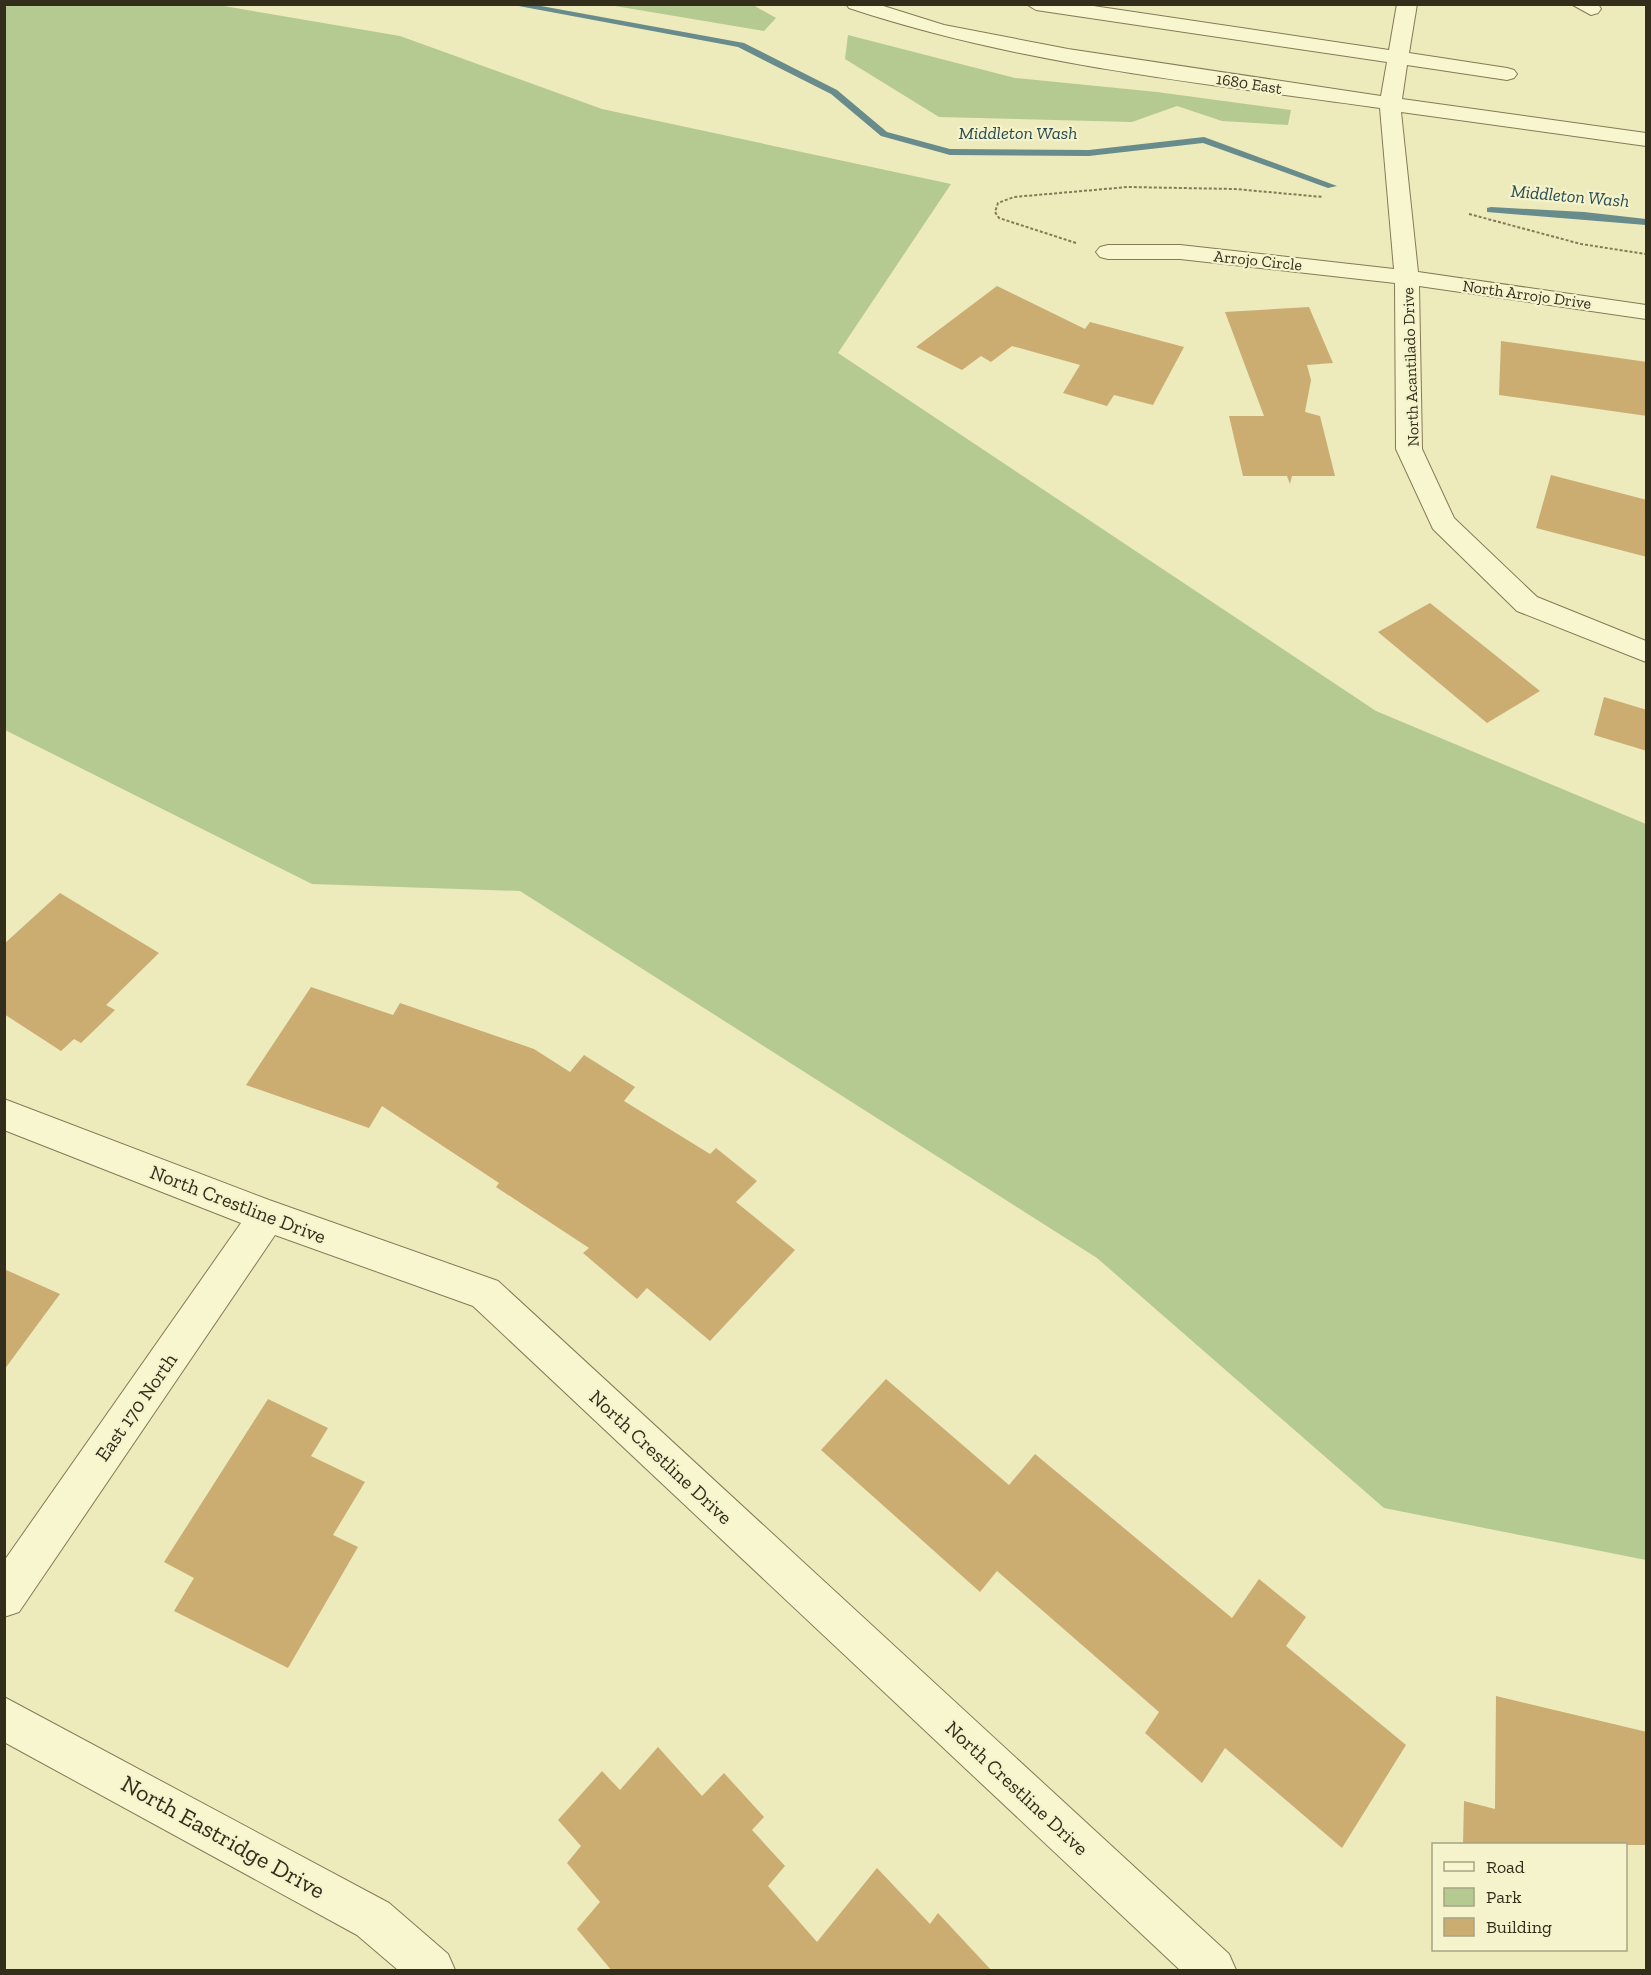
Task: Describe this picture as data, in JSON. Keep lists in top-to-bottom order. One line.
{"streets":{"street":["1680 East","Arrojo Circle","North Arrojo Drive","North Acantilado Drive","North Crestline Drive","East 170 North","North Eastridge Drive"]},"crossings":[["1680 East","North Acantilado Drive"],["Arrojo Circle","North Arrojo Drive"],["Arrojo Circle","North Acantilado Drive"],["North Arrojo Drive","North Acantilado Drive"],["North Crestline Drive","East 170 North"]],"water":["Middleton Wash"],"legend":["Road","Park","Building"]}
